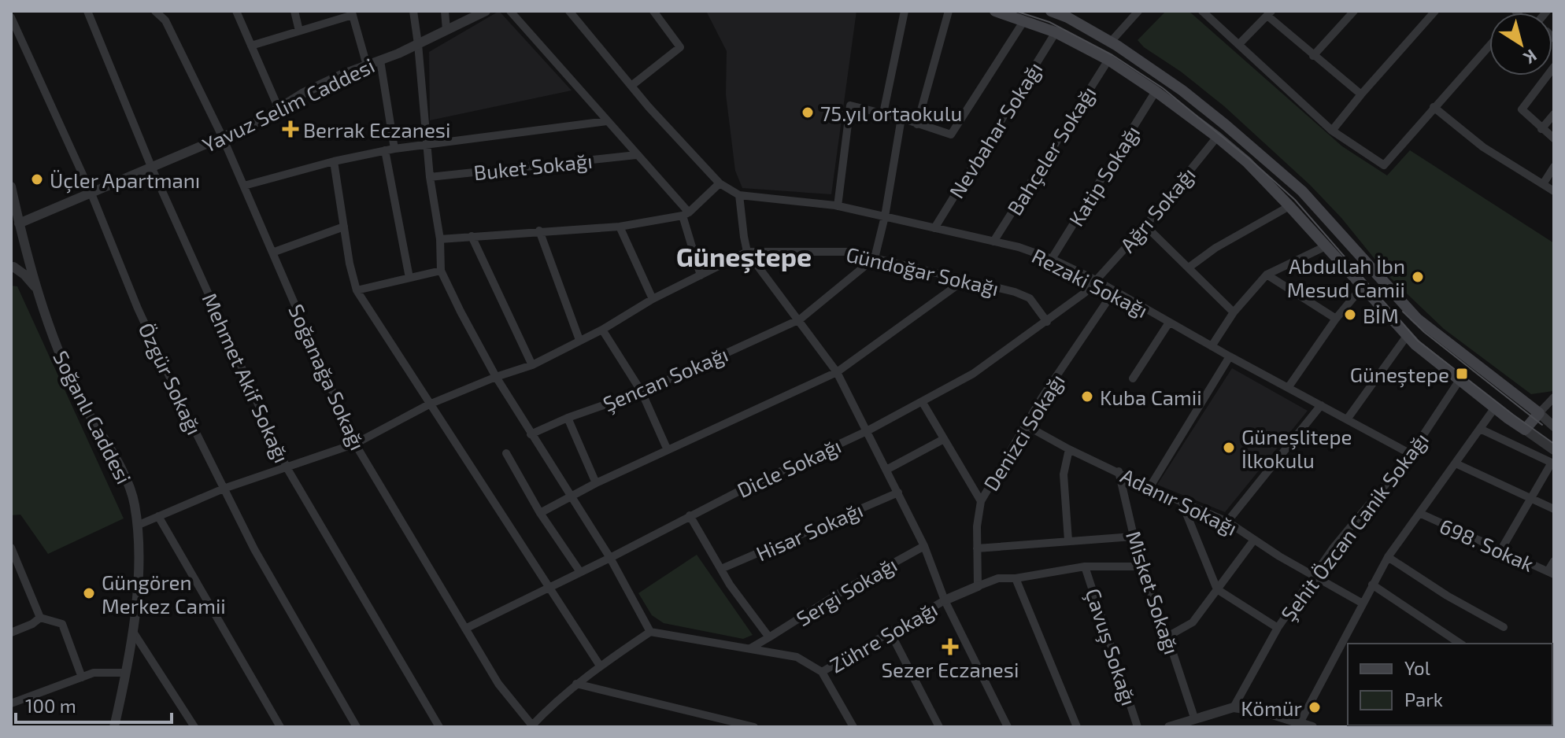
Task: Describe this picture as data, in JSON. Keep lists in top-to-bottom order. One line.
{"streets":{"street":["Yavuz Selim Caddesi","Nevbahar Sokağı","Bahçeler Sokağı","Buket Sokağı","Katip Sokağı","Ağrı Sokağı","Gündoğar Sokağı","Rezaki Sokağı","Soğanağa Sokağı","Mehmet Akif Sokağı","Özgür Sokağı","Şencan Sokağı","Soğanlı Caddesi","Denizci Sokağı","Dicle Sokağı","Adanır Sokağı","Şehit Özcan Canik Sokağı","Hisar Sokağı","698. Sokak","Sergi Sokağı","Misket Sokağı","Zühre Sokağı","Çavuş Sokağı"]},"crossings":[["Yavuz Selim Caddesi","Soğanağa Sokağı"],["Yavuz Selim Caddesi","Mehmet Akif Sokağı"],["Yavuz Selim Caddesi","Özgür Sokağı"],["Yavuz Selim Caddesi","Soğanlı Caddesi"],["Nevbahar Sokağı","Rezaki Sokağı"],["Bahçeler Sokağı","Rezaki Sokağı"],["Katip Sokağı","Rezaki Sokağı"],["Ağrı Sokağı","Rezaki Sokağı"],["Ağrı Sokağı","Dicle Sokağı"],["Gündoğar Sokağı","Şencan Sokağı"],["Gündoğar Sokağı","Dicle Sokağı"],["Rezaki Sokağı","Denizci Sokağı"],["Rezaki Sokağı","Dicle Sokağı"],["Rezaki Sokağı","Şehit Özcan Canik Sokağı"],["Soğanağa Sokağı","Dicle Sokağı"],["Denizci Sokağı","Adanır Sokağı"],["Adanır Sokağı","Şehit Özcan Canik Sokağı"],["Adanır Sokağı","Misket Sokağı"]],"districts":["Güneştepe"],"places":{"other":["75.yıl ortaokulu","Üçler Apartmanı","Abdullah İbn Mesud Camii","BİM","Kuba Camii","Güneşlitepe İlkokulu","Güngören Merkez Camii","Kömür"],"health":["Berrak Eczanesi","Sezer Eczanesi"],"transit":["Güneştepe"]},"legend":["Yol","Park"],"scale_bar":"100 m","north":"bottom right"}
